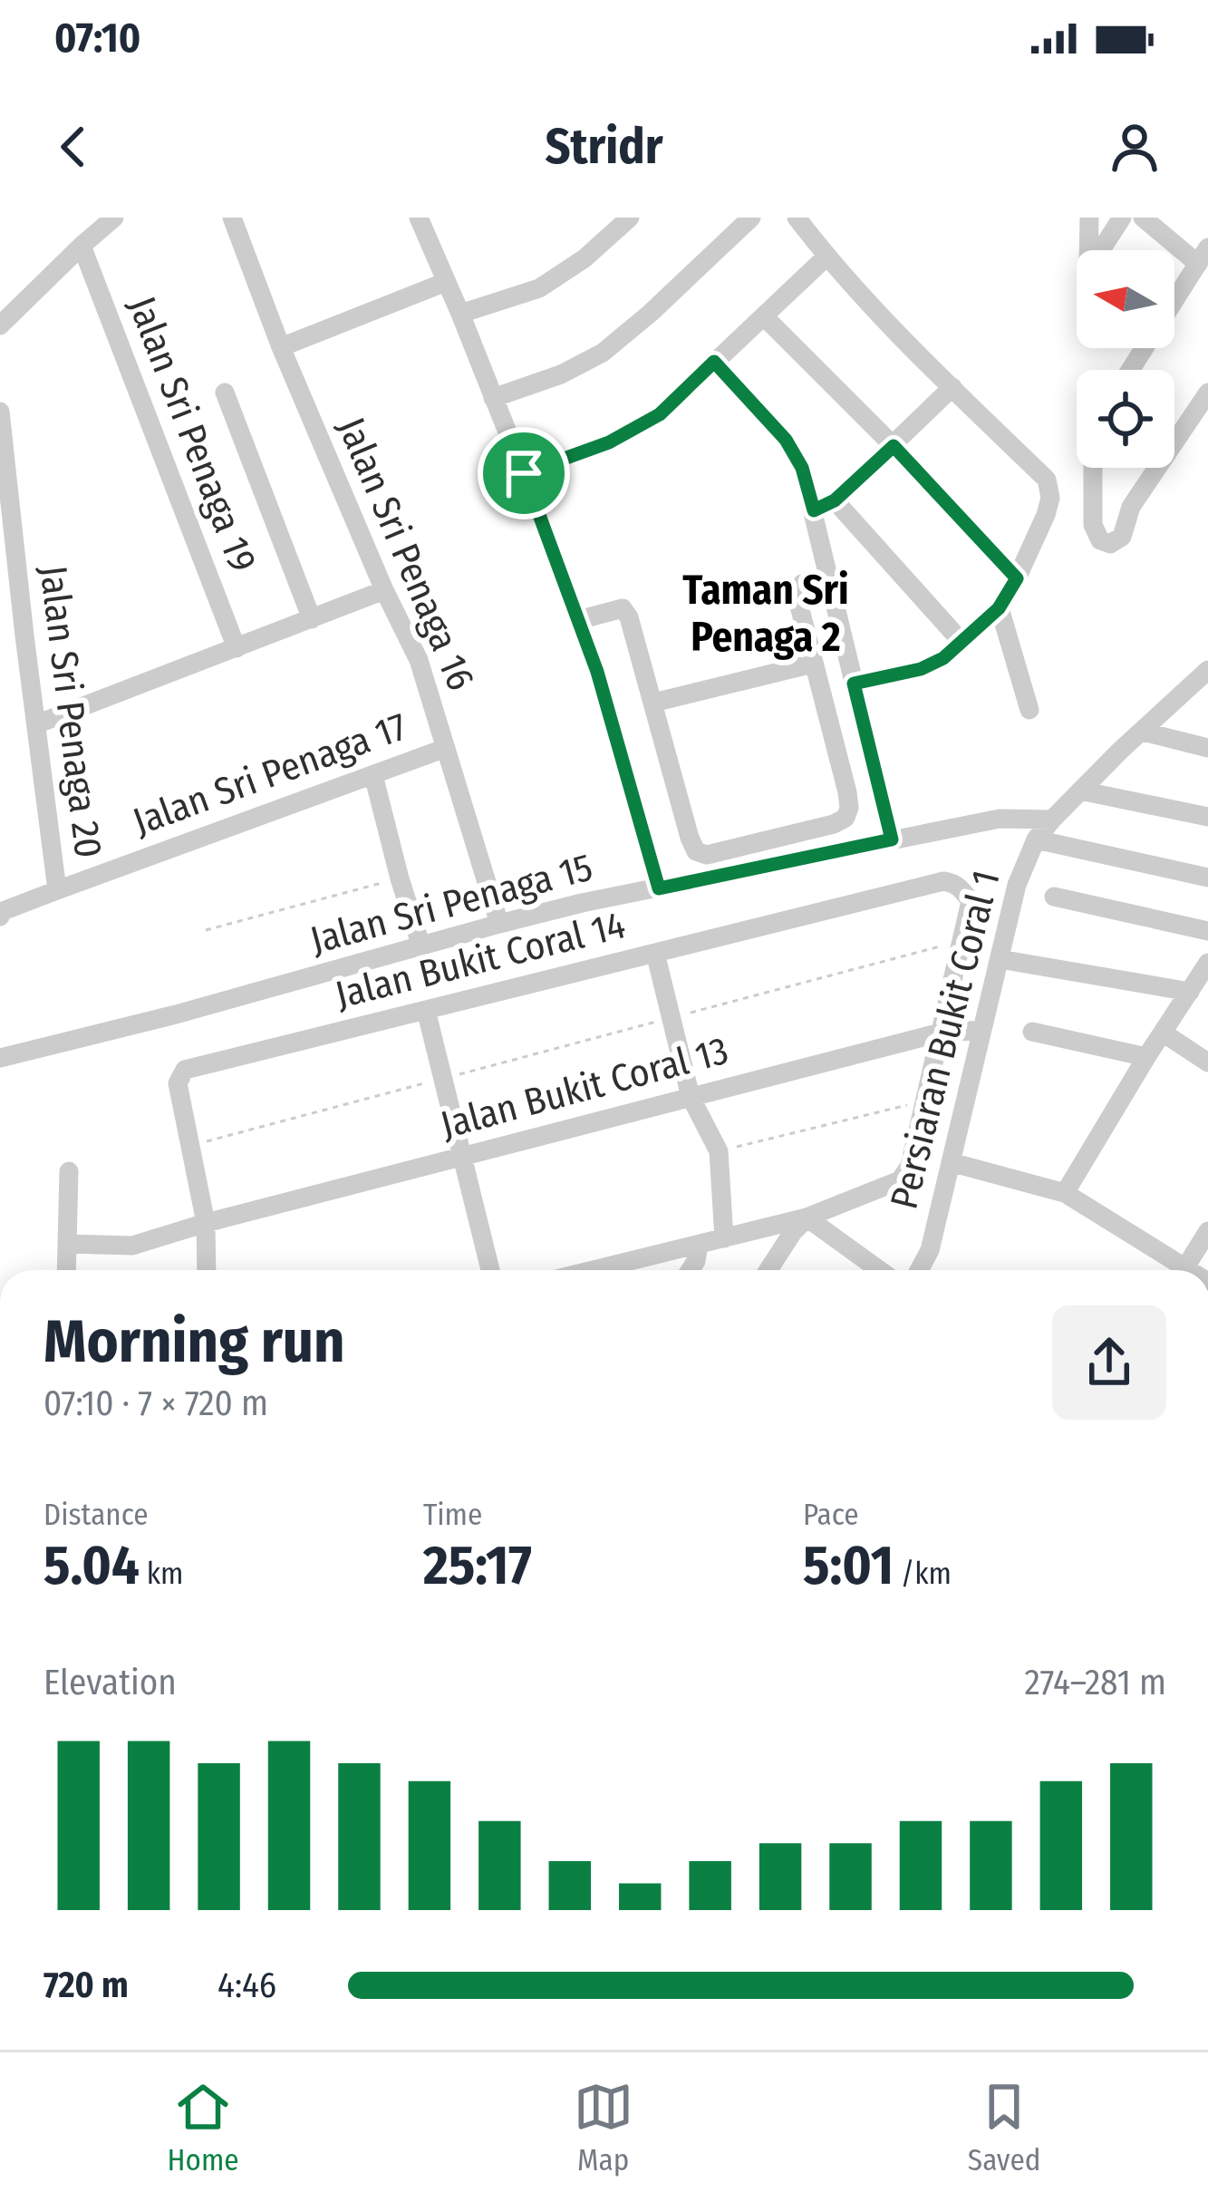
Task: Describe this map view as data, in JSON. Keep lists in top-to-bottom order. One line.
{"streets":{"street":["Jalan Sri Penaga 19","Jalan Sri Penaga 16","Jalan Sri Penaga 20","Jalan Sri Penaga 17","Jalan Sri Penaga 15","Jalan Bukit Coral 14","Persiaran Bukit Coral 1","Jalan Bukit Coral 13"]},"crossings":[["Jalan Sri Penaga 16","Jalan Sri Penaga 17"],["Jalan Sri Penaga 16","Jalan Sri Penaga 15"],["Jalan Sri Penaga 20","Jalan Sri Penaga 17"],["Jalan Sri Penaga 15","Persiaran Bukit Coral 1"],["Jalan Bukit Coral 14","Jalan Bukit Coral 13"],["Persiaran Bukit Coral 1","Jalan Bukit Coral 13"]],"districts":["Taman Sri Penaga 2"],"north":"left","page":{"status":"07:10","header":"Stridr","heading":["Morning run","07:10 · 7 × 720 m"],"stats":[["Distance","5.04 km"],["Time","25:17"],["Pace","5:01 /km"]],"chart":["Elevation","274–281 m"],"list":[{"name":"720 m","note":"4:46"}],"tabs":["Home","Map","Saved"]}}
